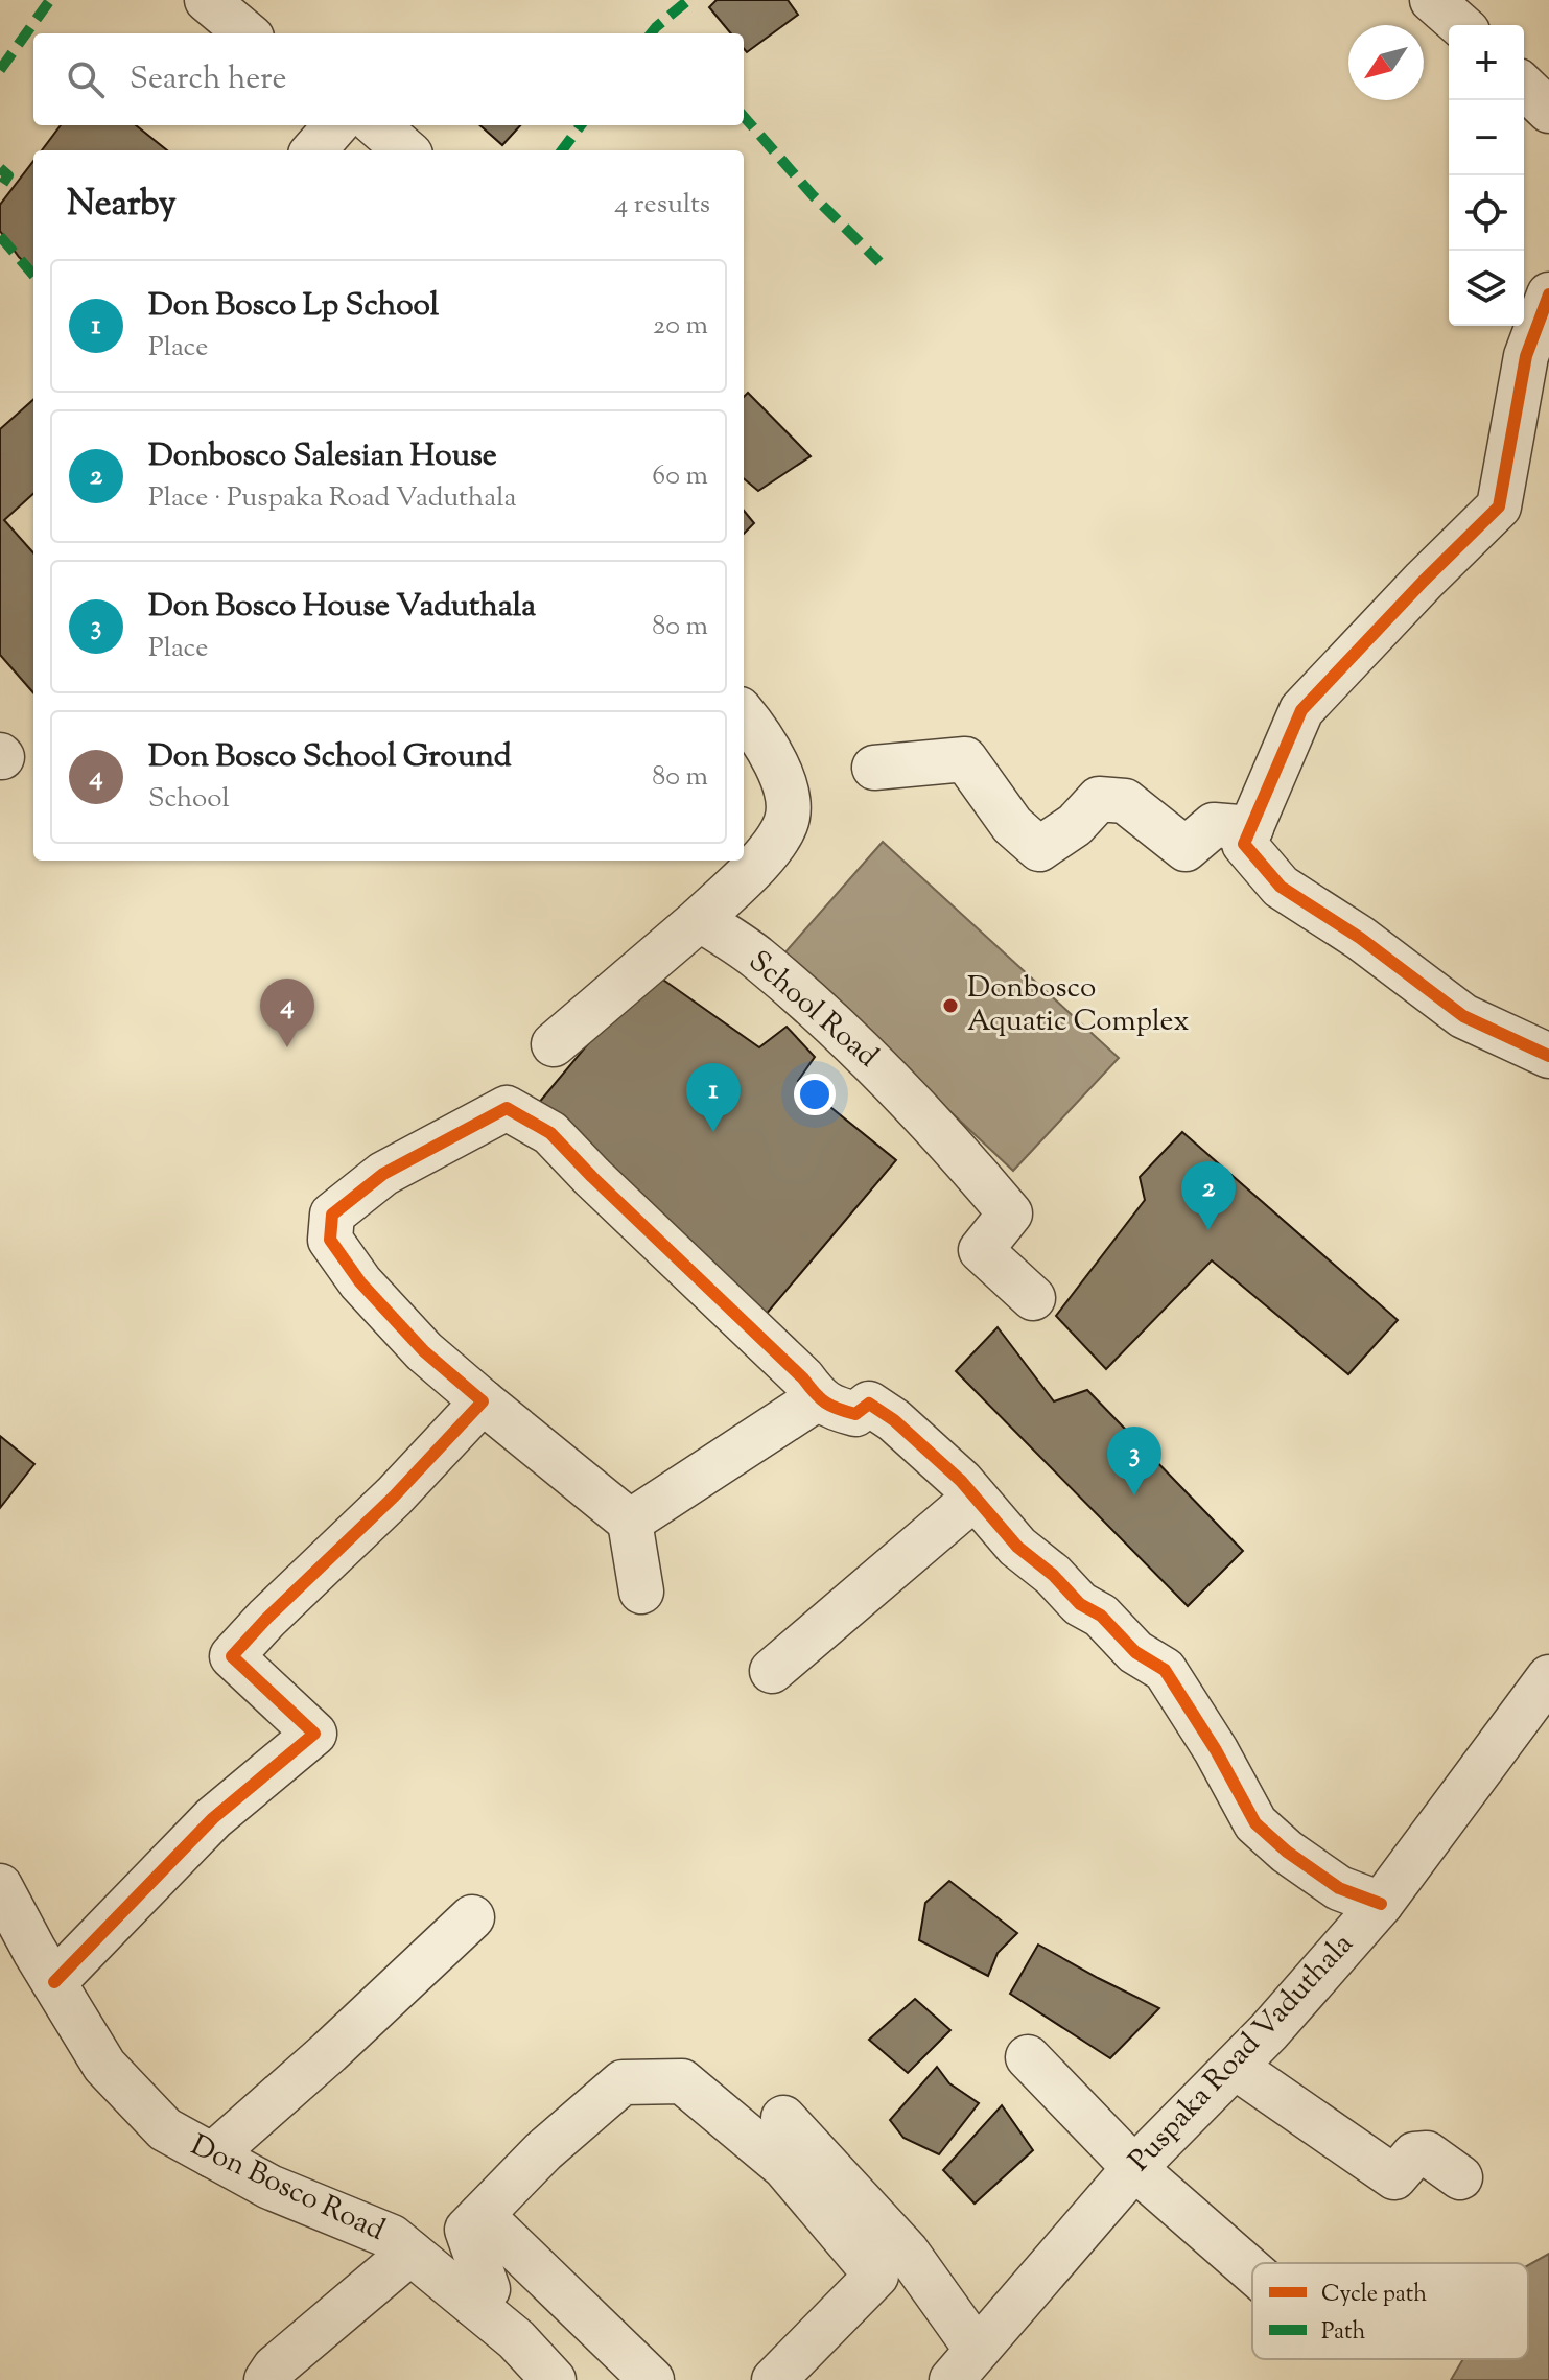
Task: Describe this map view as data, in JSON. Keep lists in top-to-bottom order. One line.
{"streets":{"street":["School Road","Puspaka Road Vaduthala","Don Bosco Road"]},"places":["Donbosco Aquatic Complex"],"legend":["Cycle path","Path"],"north":"bottom left","page":{"map_buttons":["+","−"],"search":"Search here","heading":["Nearby","4 results"],"list":[{"mark":"1","name":"Don Bosco Lp School","note":"Place","value":"20 m"},{"mark":"2","name":"Donbosco Salesian House","note":"Place · Puspaka Road Vaduthala","value":"60 m"},{"mark":"3","name":"Don Bosco House Vaduthala","note":"Place","value":"80 m"},{"mark":"4","name":"Don Bosco School Ground","note":"School","value":"80 m"}],"pins":["4","1","2","3"]}}
